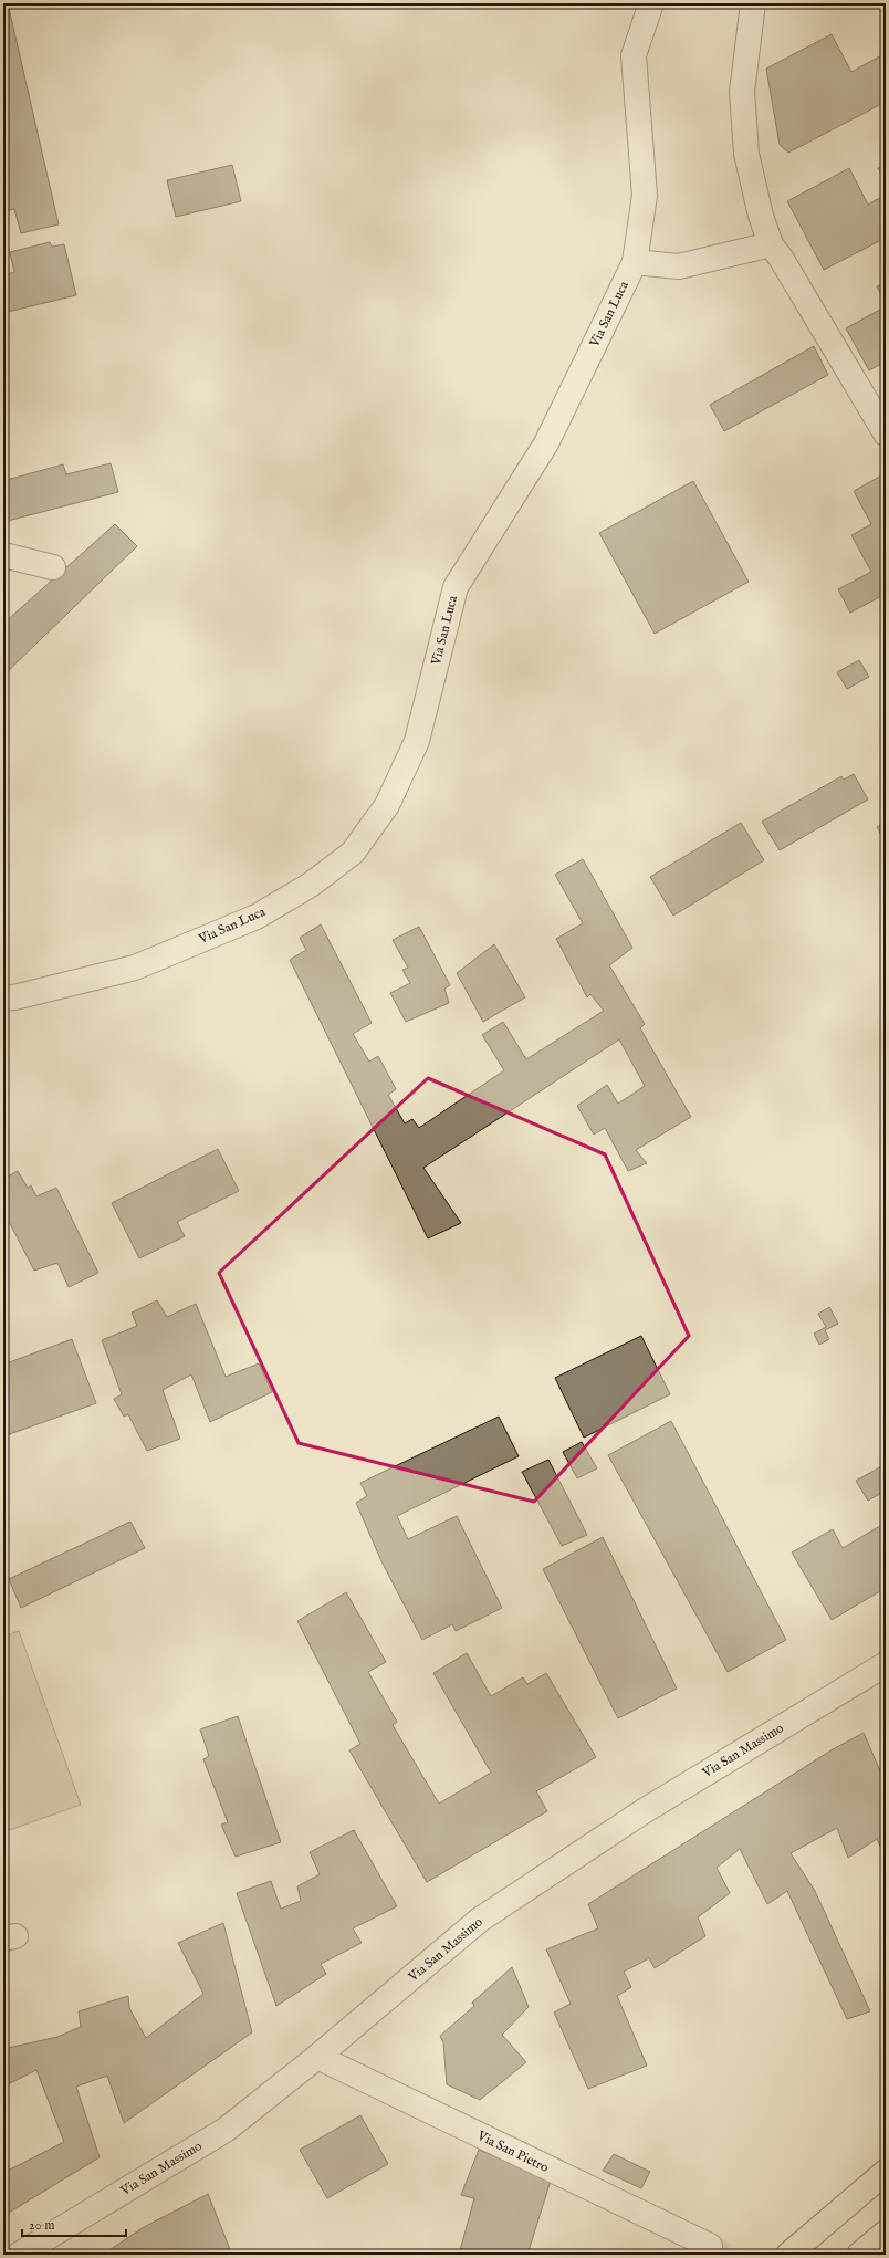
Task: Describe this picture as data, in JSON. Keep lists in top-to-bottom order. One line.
{"streets":{"street":["Via San Luca","Via San Massimo","Via San Pietro"]},"crossings":[["Via San Massimo","Via San Pietro"]],"scale_bar":"20 m"}
